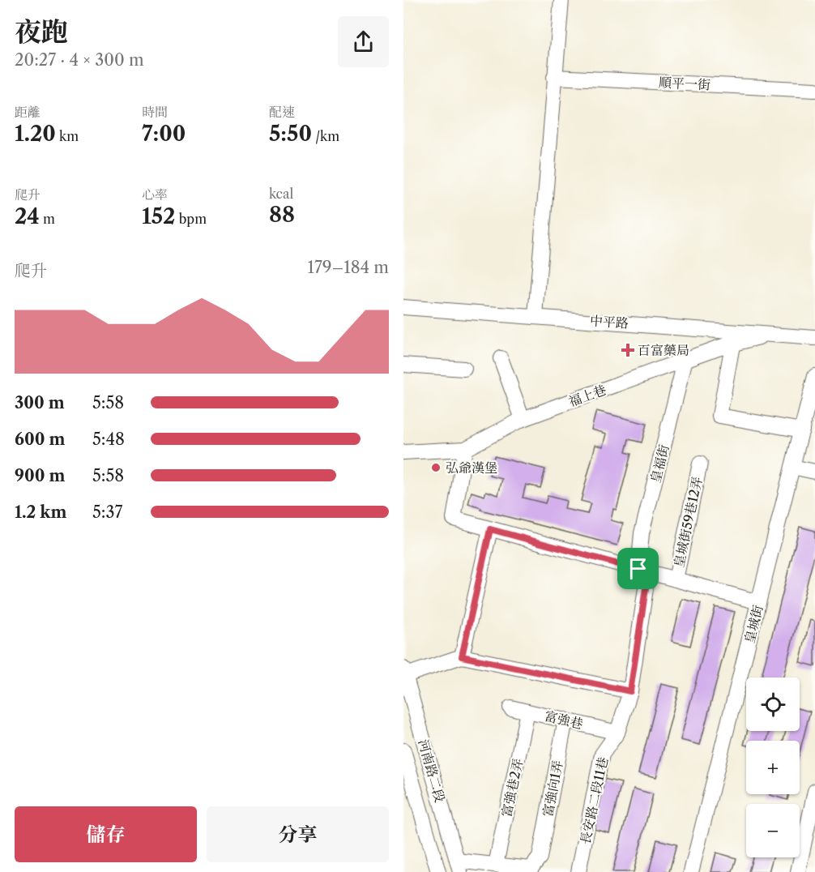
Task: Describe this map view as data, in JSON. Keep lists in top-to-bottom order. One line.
{"streets":{"street":["順平一街","中平路","福上巷","皇福街","皇城街59巷12弄","皇城街","富強巷","河南路二段","富強巷2弄","富強向1弄","長安路二段11巷"]},"crossings":[["中平路","福上巷"],["福上巷","皇福街"],["皇福街","長安路二段11巷"],["富強巷","富強巷2弄"],["富強巷","富強向1弄"],["富強巷","長安路二段11巷"],["富強巷2弄","富強向1弄"]],"places":{"health":["百富藥局"],"other":["弘爺漢堡"]},"page":{"heading":["夜跑","20:27 · 4 × 300 m"],"stats":[["距離","1.20 km"],["時間","7:00"],["配速","5:50 /km"],["爬升","24 m"],["心率","152 bpm"],["kcal","88"]],"chart":["爬升","179–184 m"],"list":[{"name":"300 m","note":"5:58"},{"name":"600 m","note":"5:48"},{"name":"900 m","note":"5:58"},{"name":"1.2 km","note":"5:37"}],"map_buttons":["+","−"],"buttons":["儲存","分享"]}}
